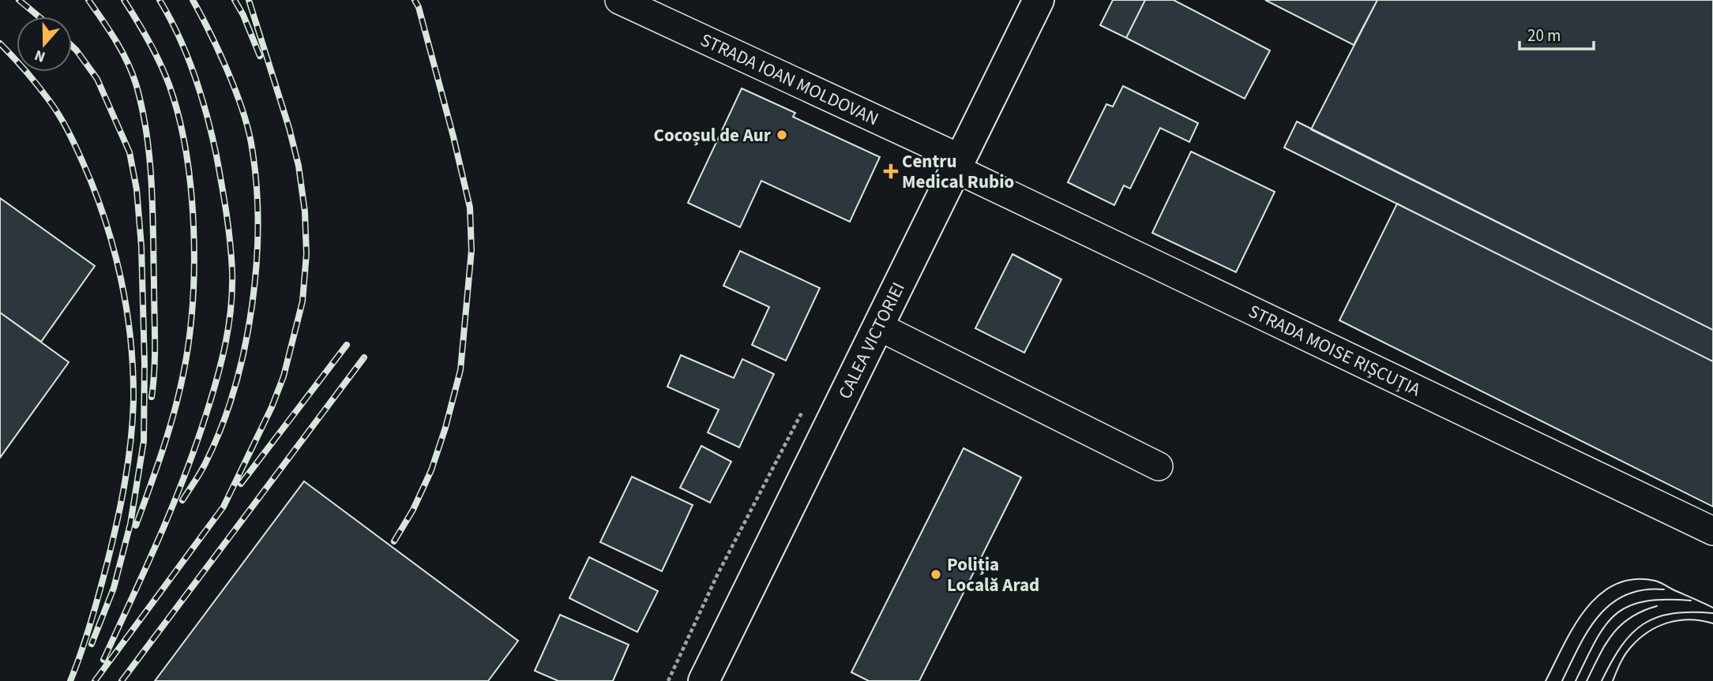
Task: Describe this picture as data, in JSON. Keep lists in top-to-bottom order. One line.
{"streets":{"main road":["CALEA VICTORIEI"],"street":["STRADA IOAN MOLDOVAN","STRADA MOISE RIȘCUȚIA"]},"crossings":[["STRADA IOAN MOLDOVAN","CALEA VICTORIEI"],["STRADA IOAN MOLDOVAN","STRADA MOISE RIȘCUȚIA"],["CALEA VICTORIEI","STRADA MOISE RIȘCUȚIA"]],"places":{"other":["Cocoșul de Aur","Poliția Locală Arad"],"health":["Centru Medical Rubio"]},"scale_bar":"20 m","north":"bottom"}
